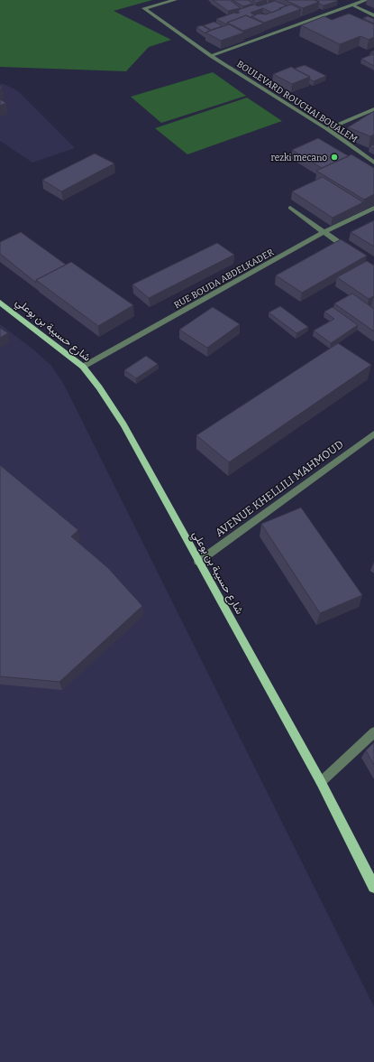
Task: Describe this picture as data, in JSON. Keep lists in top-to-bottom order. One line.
{"streets":{"main road":["شارع حسيبة بن بوعلي"],"street":["BOULEVARD ROUCHAI BOUALEM","RUE BOUDA ABDELKADER","AVENUE KHELLILI MAHMOUD"]},"crossings":[["RUE BOUDA ABDELKADER","شارع حسيبة بن بوعلي"],["شارع حسيبة بن بوعلي","AVENUE KHELLILI MAHMOUD"]],"places":["rezki mecano"]}
